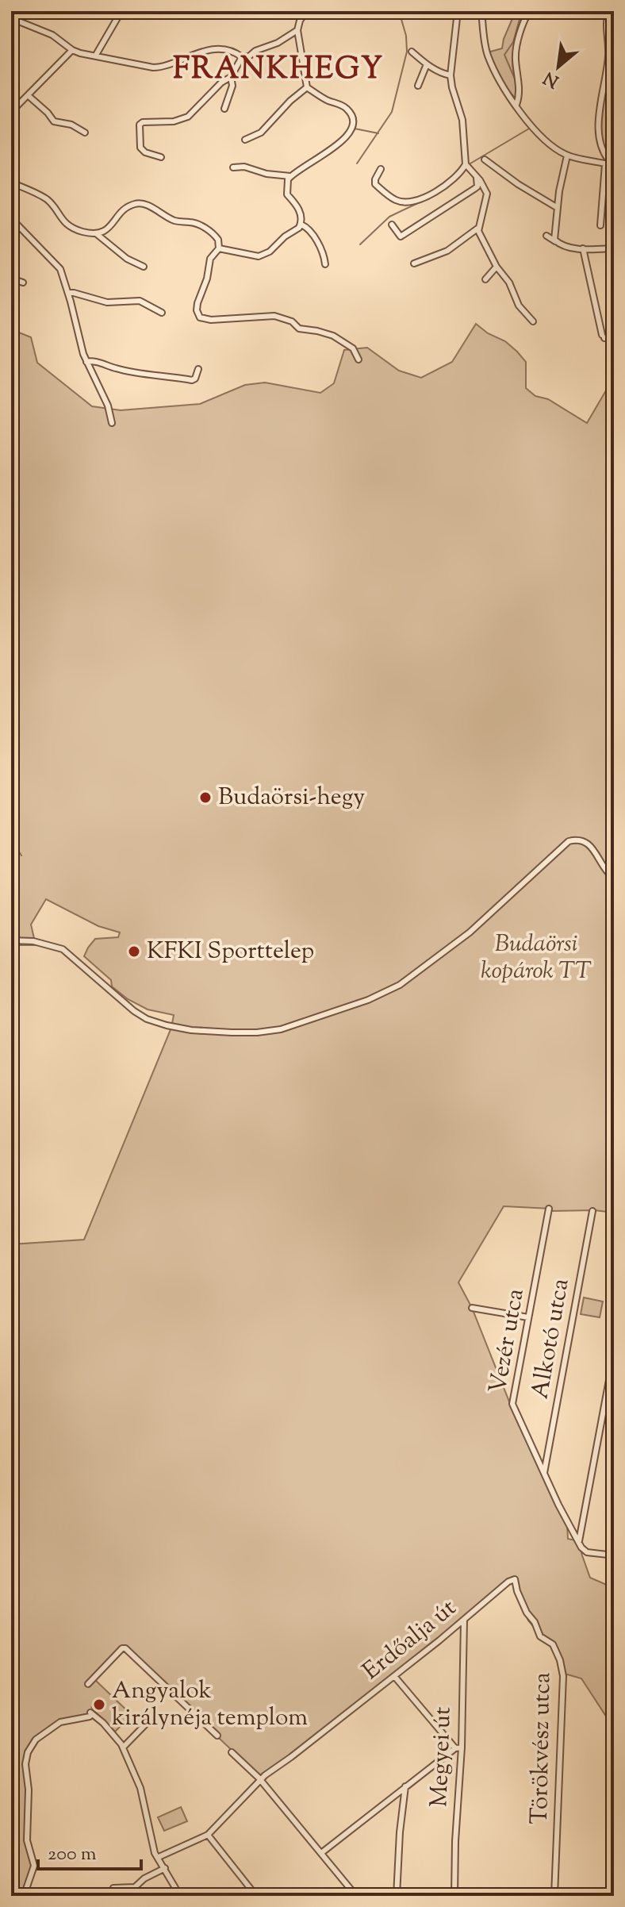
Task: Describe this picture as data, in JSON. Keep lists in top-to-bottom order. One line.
{"streets":{"street":["Alkotó utca","Vezér utca","Erdőalja út","Törökvész utca","Megyei út"]},"crossings":[["Alkotó utca","Vezér utca"],["Erdőalja út","Törökvész utca"],["Erdőalja út","Megyei út"]],"districts":["FRANKHEGY"],"parks":["Budaörsi kopárok TT"],"places":["Budaörsi-hegy","KFKI Sporttelep","Angyalok királynéja templom"],"scale_bar":"200 m","north":"bottom left"}
